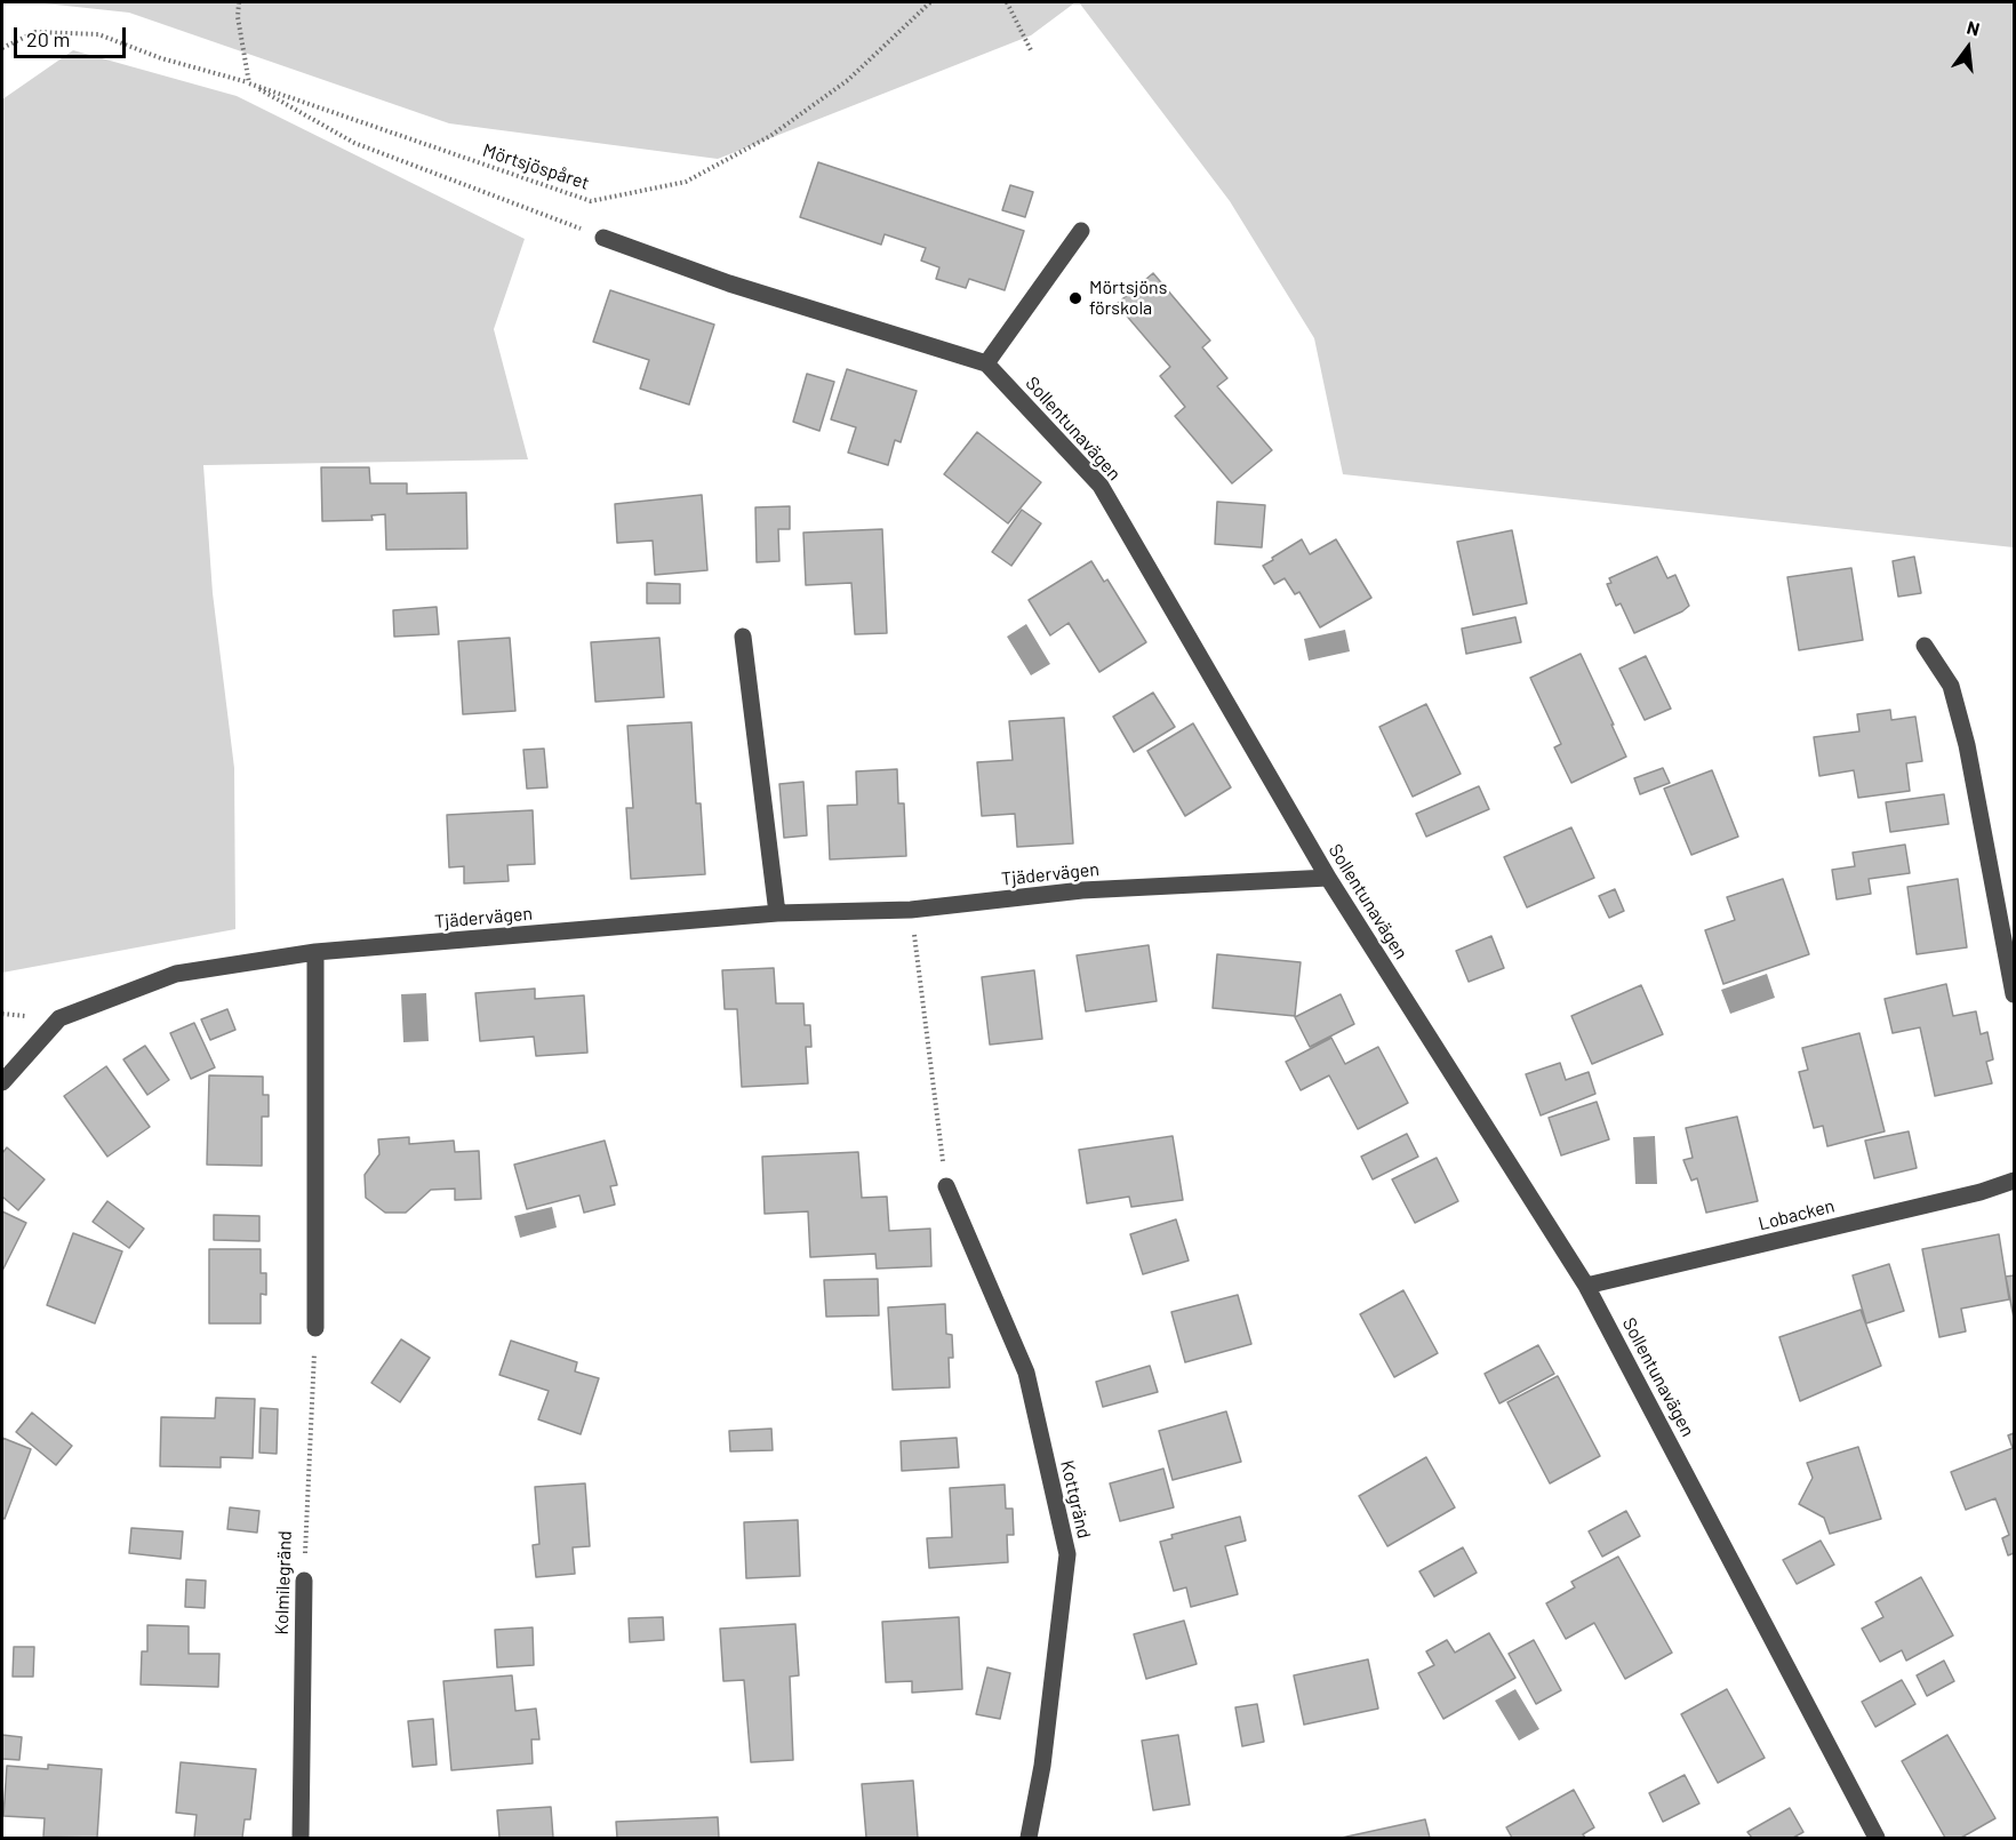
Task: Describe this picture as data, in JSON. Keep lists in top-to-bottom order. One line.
{"streets":{"street":["Sollentunavägen","Tjädervägen","Lobacken","Kottgränd","Kolmilegränd"],"path":["Mörtsjöspåret"]},"crossings":[["Sollentunavägen","Tjädervägen"],["Sollentunavägen","Lobacken"]],"places":["Mörtsjöns förskola"],"scale_bar":"20 m","north":"top"}
